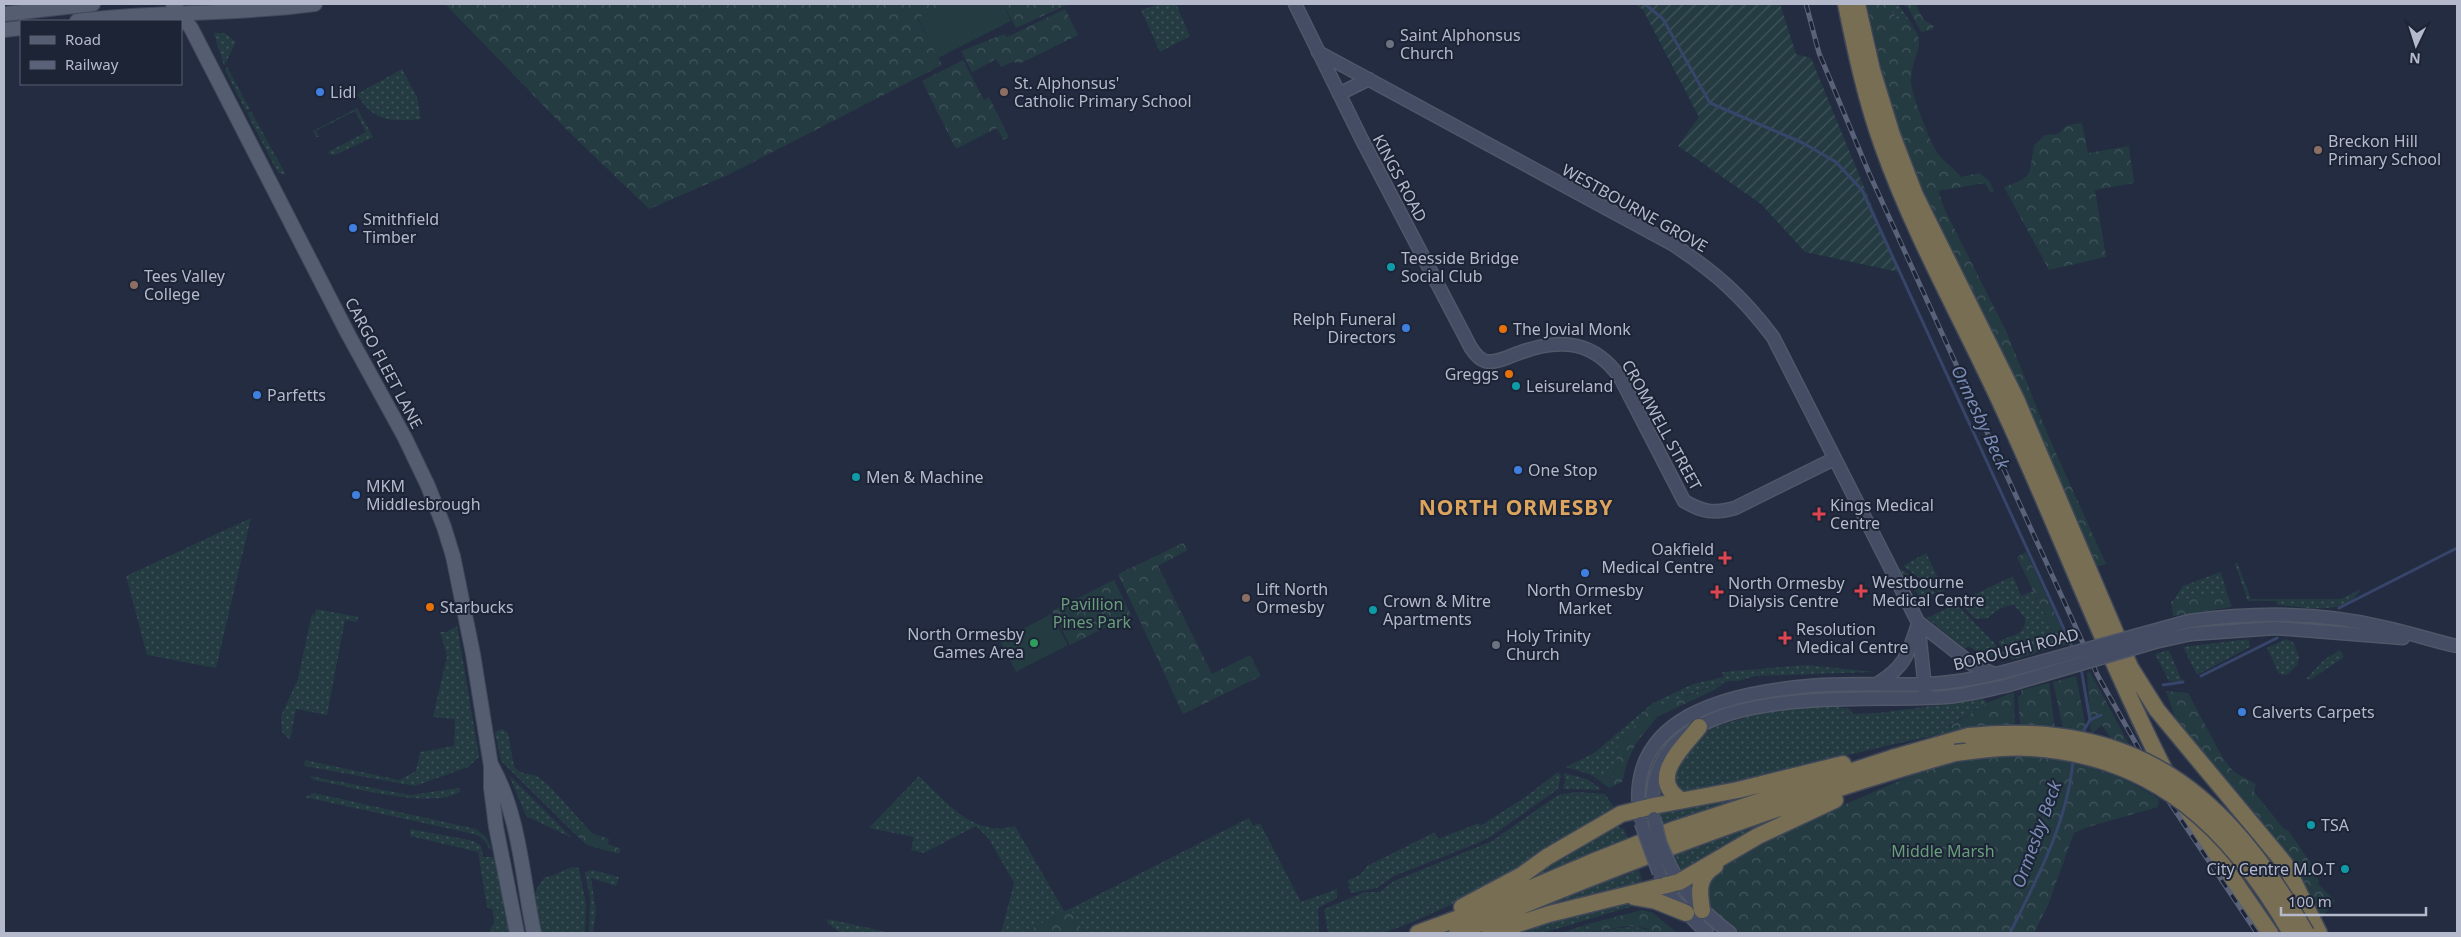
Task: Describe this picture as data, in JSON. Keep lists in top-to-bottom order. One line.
{"streets":{"main road":["CARGO FLEET LANE"],"street":["KINGS ROAD","WESTBOURNE GROVE","CROMWELL STREET","BOROUGH ROAD"]},"crossings":[["KINGS ROAD","WESTBOURNE GROVE"],["KINGS ROAD","CROMWELL STREET"],["WESTBOURNE GROVE","CROMWELL STREET"]],"districts":["NORTH ORMESBY"],"water":["Ormesby Beck"],"parks":["Pavillion Pines Park","Middle Marsh"],"places":{"other":["Saint Alphonsus Church","Lidl","St. Alphonsus' Catholic Primary School","Breckon Hill Primary School","Smithfield Timber","Teesside Bridge Social Club","Tees Valley College","Relph Funeral Directors","The Jovial Monk","Greggs","Leisureland","Parfetts","One Stop","Men & Machine","MKM Middlesbrough","North Ormesby Market","Lift North Ormesby","Starbucks","Crown & Mitre Apartments","North Ormesby Games Area","Holy Trinity Church","Calverts Carpets","TSA","City Centre M.O.T"],"health":["Kings Medical Centre","Oakfield Medical Centre","Westbourne Medical Centre","North Ormesby Dialysis Centre","Resolution Medical Centre"]},"legend":["Road","Railway"],"scale_bar":"100 m","north":"bottom"}
